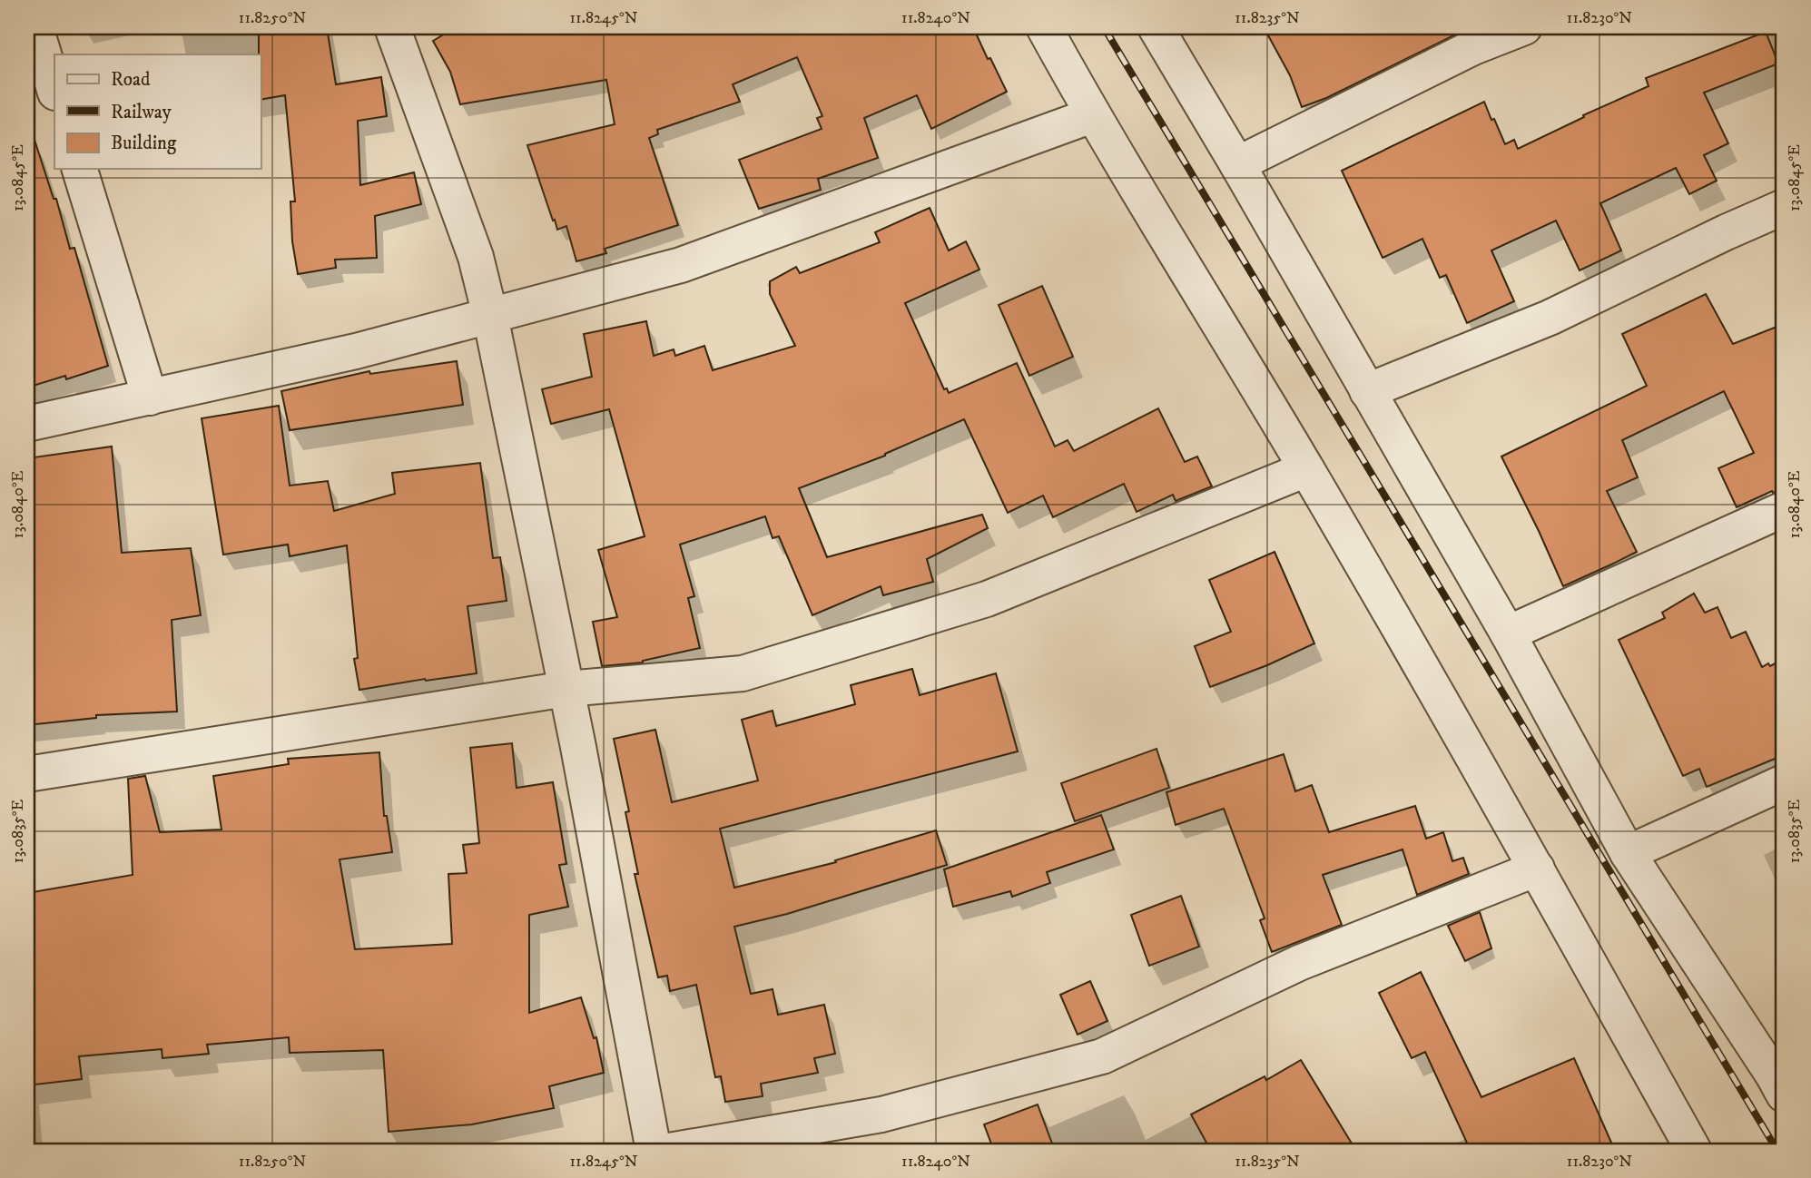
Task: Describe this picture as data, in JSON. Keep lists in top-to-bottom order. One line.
{"legend":["Road","Railway","Building"],"coordinates":["11.8250°N","11.8245°N","11.8240°N","11.8235°N","11.8230°N","13.0845°E","13.0840°E","13.0835°E"]}
